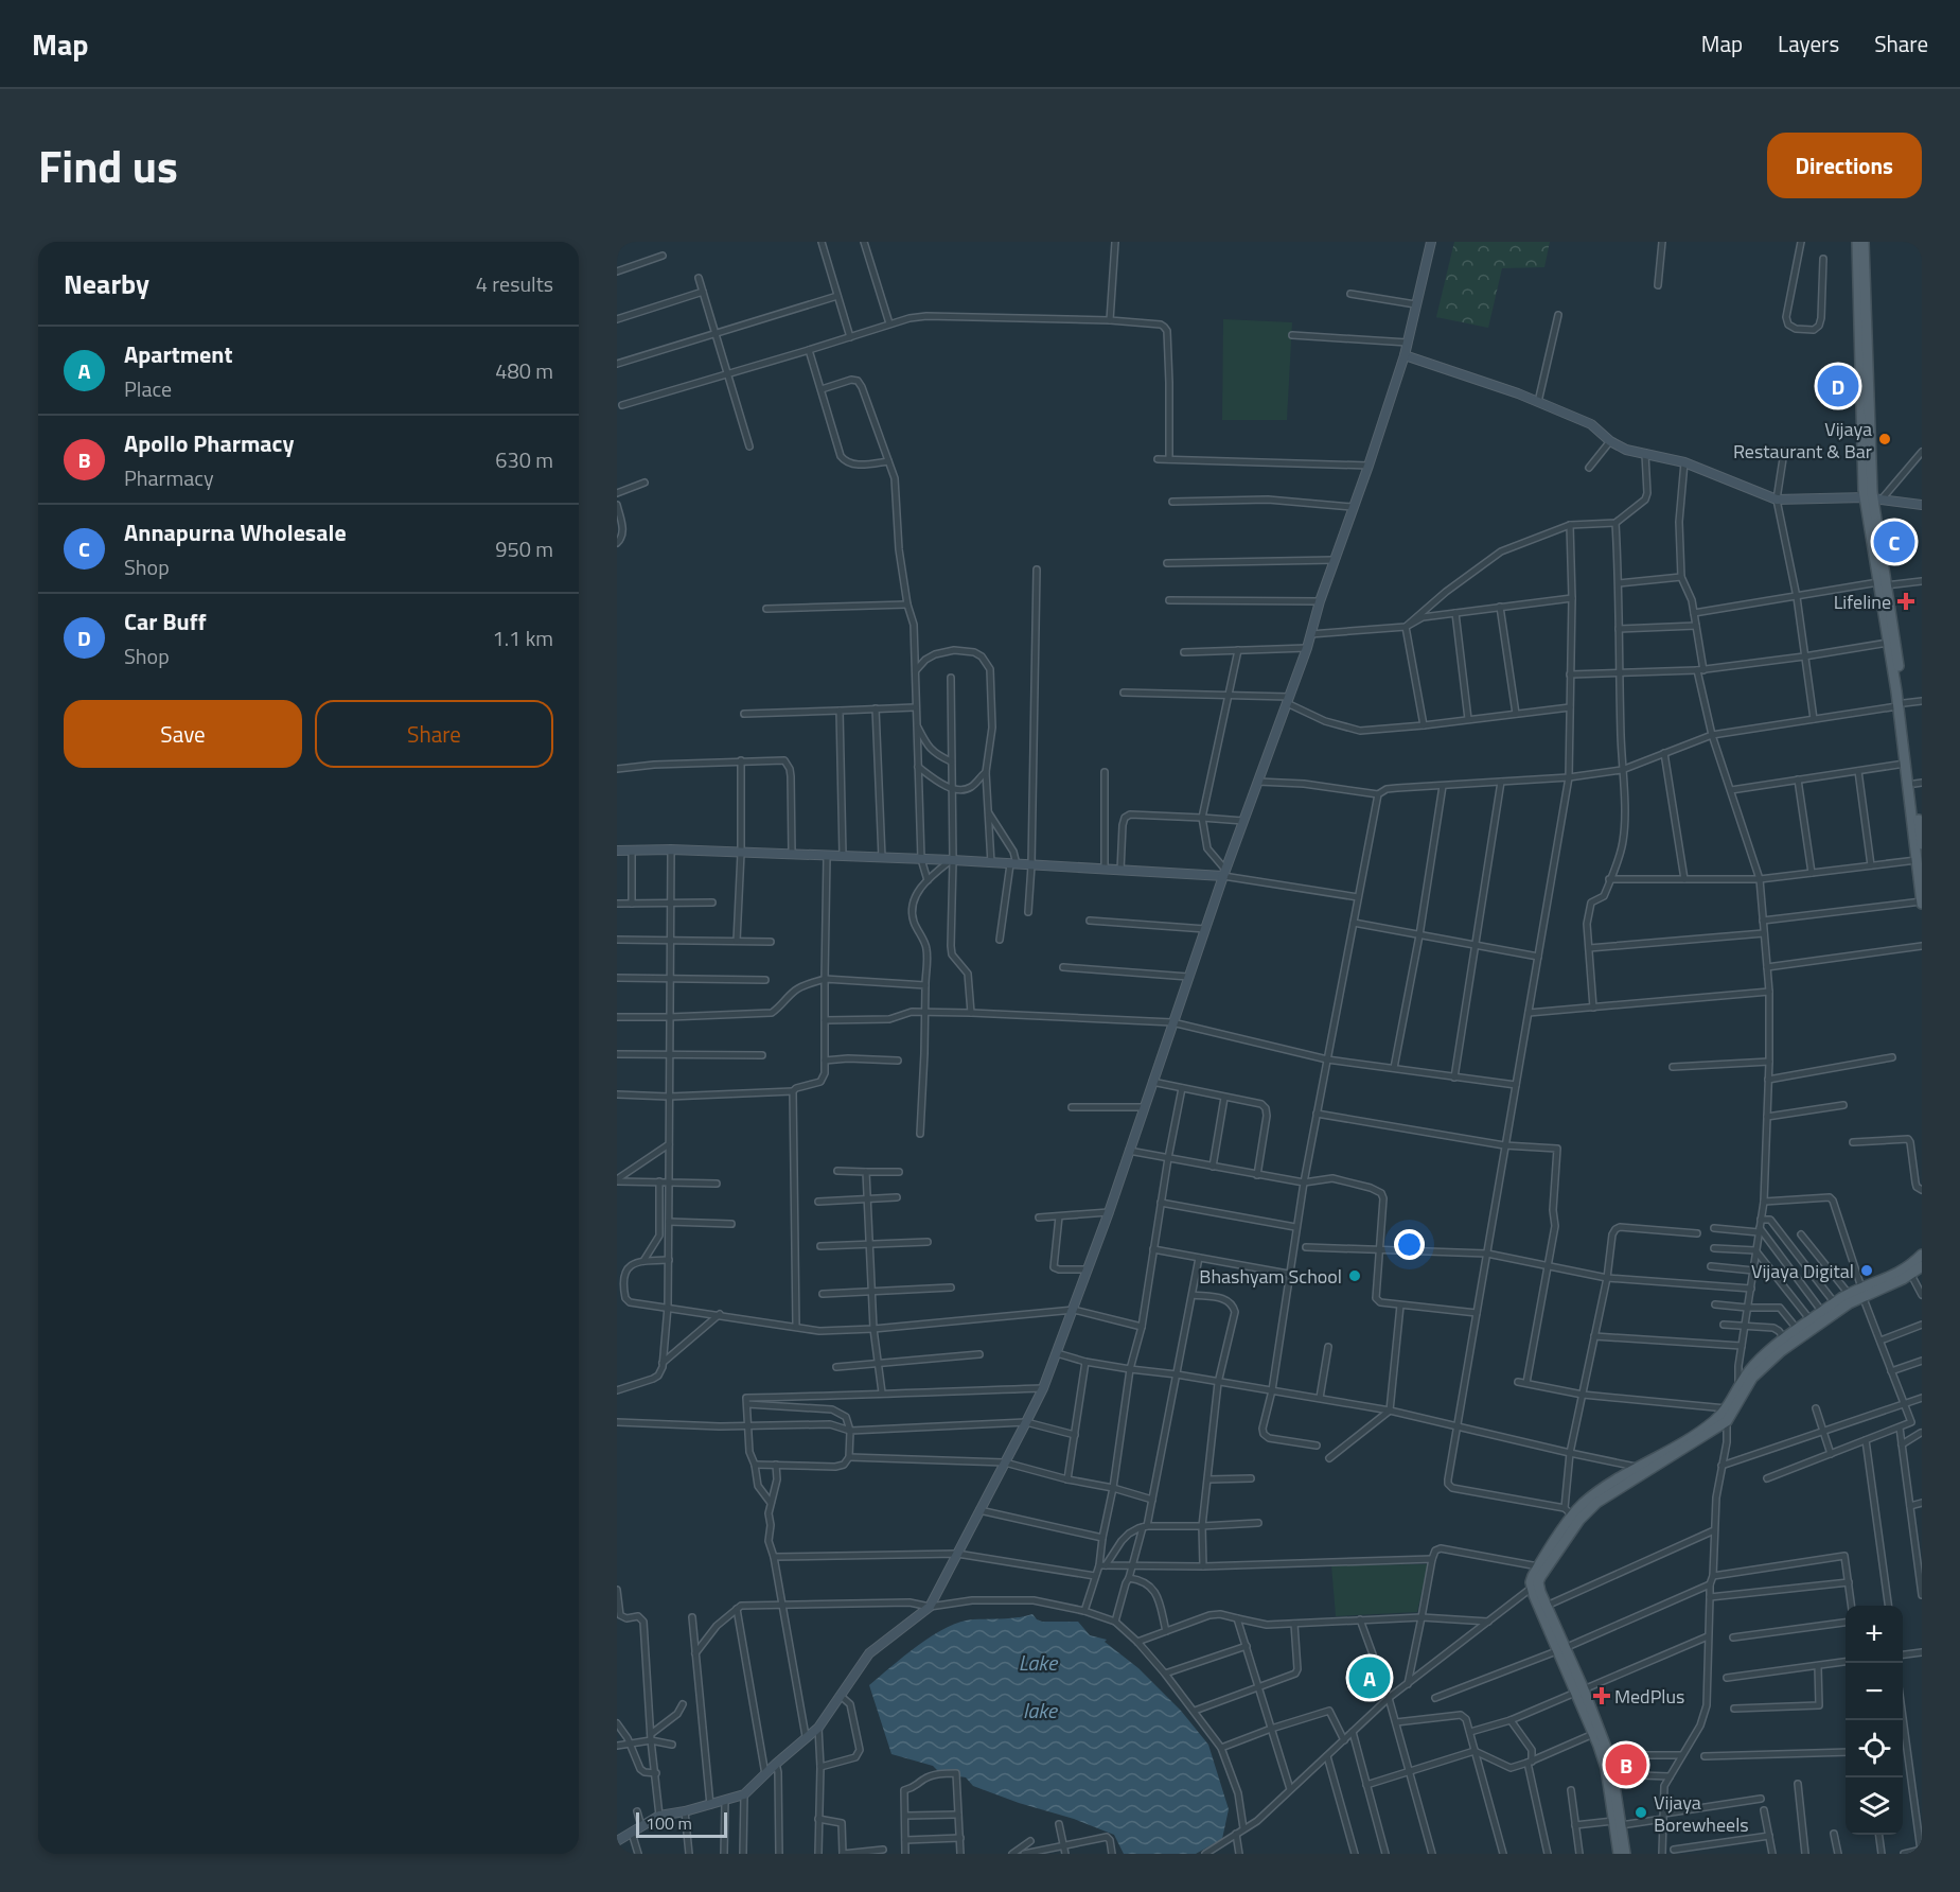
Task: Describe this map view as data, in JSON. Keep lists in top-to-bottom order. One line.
{"water":["Lake","lake"],"places":{"other":["Vijaya Restaurant & Bar","Vijaya Digital","Bhashyam School","Vijaya Borewheels"],"health":["Lifeline","MedPlus"]},"scale_bar":"100 m","page":{"header":"Map","nav":["Map","Layers","Share"],"title":"Find us","buttons":["Directions",["Save","Share"]],"heading":["Nearby","4 results"],"list":[{"mark":"A","name":"Apartment","note":"Place","value":"480 m"},{"mark":"B","name":"Apollo Pharmacy","note":"Pharmacy","value":"630 m"},{"mark":"C","name":"Annapurna Wholesale","note":"Shop","value":"950 m"},{"mark":"D","name":"Car Buff","note":"Shop","value":"1.1 km"}],"pins":["D","C","A","B"],"map_buttons":["+","−"],"scale":"100 m"}}
